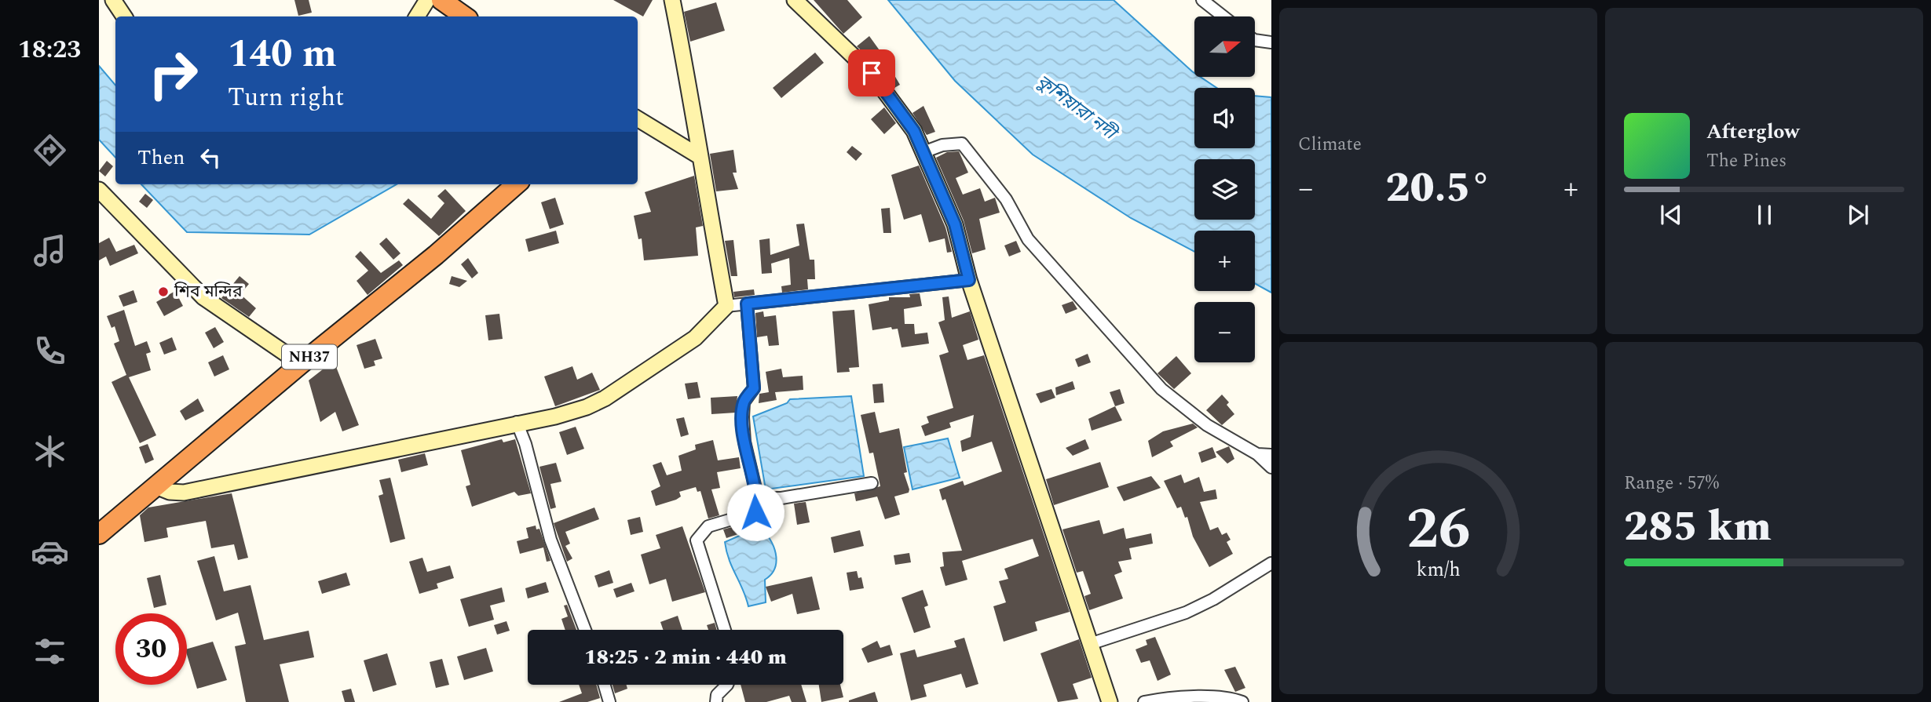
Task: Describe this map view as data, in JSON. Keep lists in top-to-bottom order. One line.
{"streets":{"highway":["NH37"]},"water":["কুশিয়ারা নদী"],"places":["শিব মন্দির"],"north":"right","page":{"tabs":"18:23","tile":["Climate",["Range · 57%","285 km"]],"map_buttons":["+","−"],"turn":["140 m","Turn right"],"song":["Afterglow","The Pines"],"then":"Then","heat":["−","20.5°","+"],"limit":"30","trip":"18:25 · 2 min · 440 m","gauge":["26","km/h"]}}
